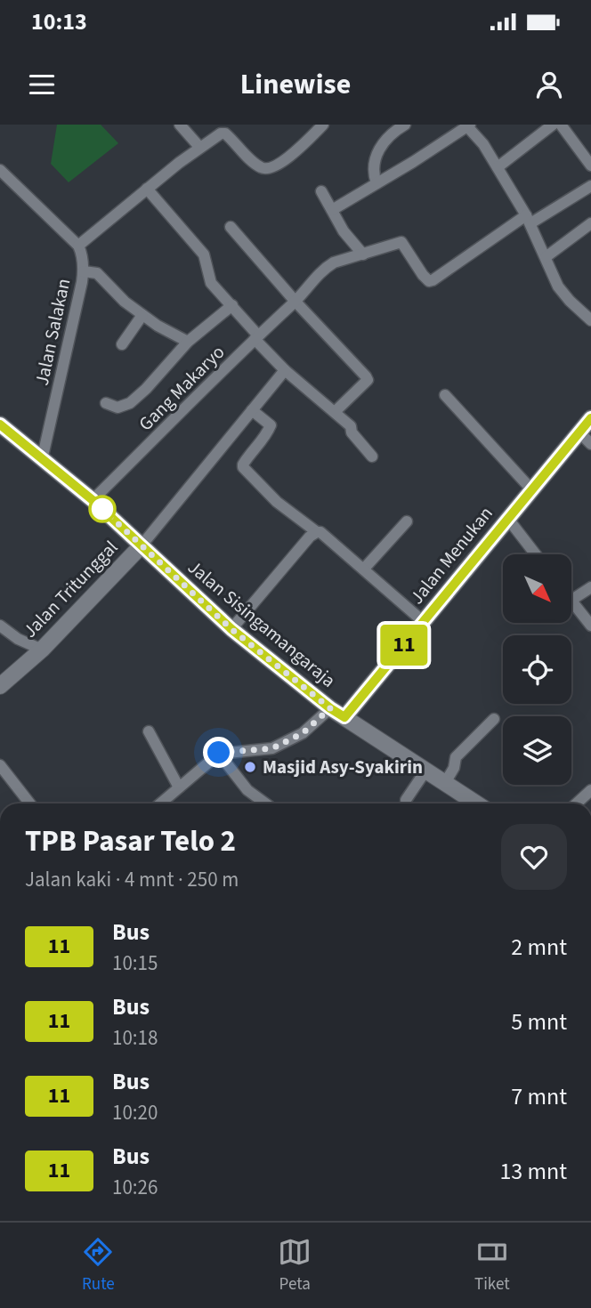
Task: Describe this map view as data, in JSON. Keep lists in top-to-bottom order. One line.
{"streets":{"main road":["Jalan Menukan","Jalan Tritunggal","Jalan Sisingamangaraja"],"street":["Jalan Salakan","Gang Makaryo"]},"crossings":[["Jalan Salakan","Jalan Sisingamangaraja"],["Gang Makaryo","Jalan Sisingamangaraja"],["Jalan Menukan","Jalan Sisingamangaraja"],["Jalan Tritunggal","Jalan Sisingamangaraja"]],"places":["Masjid Asy-Syakirin"],"lines":["bus line 11"],"north":"bottom right","page":{"status":"10:13","header":"Linewise","on_map":"11","heading":["TPB Pasar Telo 2","Jalan kaki · 4 mnt · 250 m"],"list":[{"mark":"11","name":"Bus","note":"10:15","value":"2 mnt"},{"mark":"11","name":"Bus","note":"10:18","value":"5 mnt"},{"mark":"11","name":"Bus","note":"10:20","value":"7 mnt"},{"mark":"11","name":"Bus","note":"10:26","value":"13 mnt"}],"tabs":["Rute","Peta","Tiket"]}}
